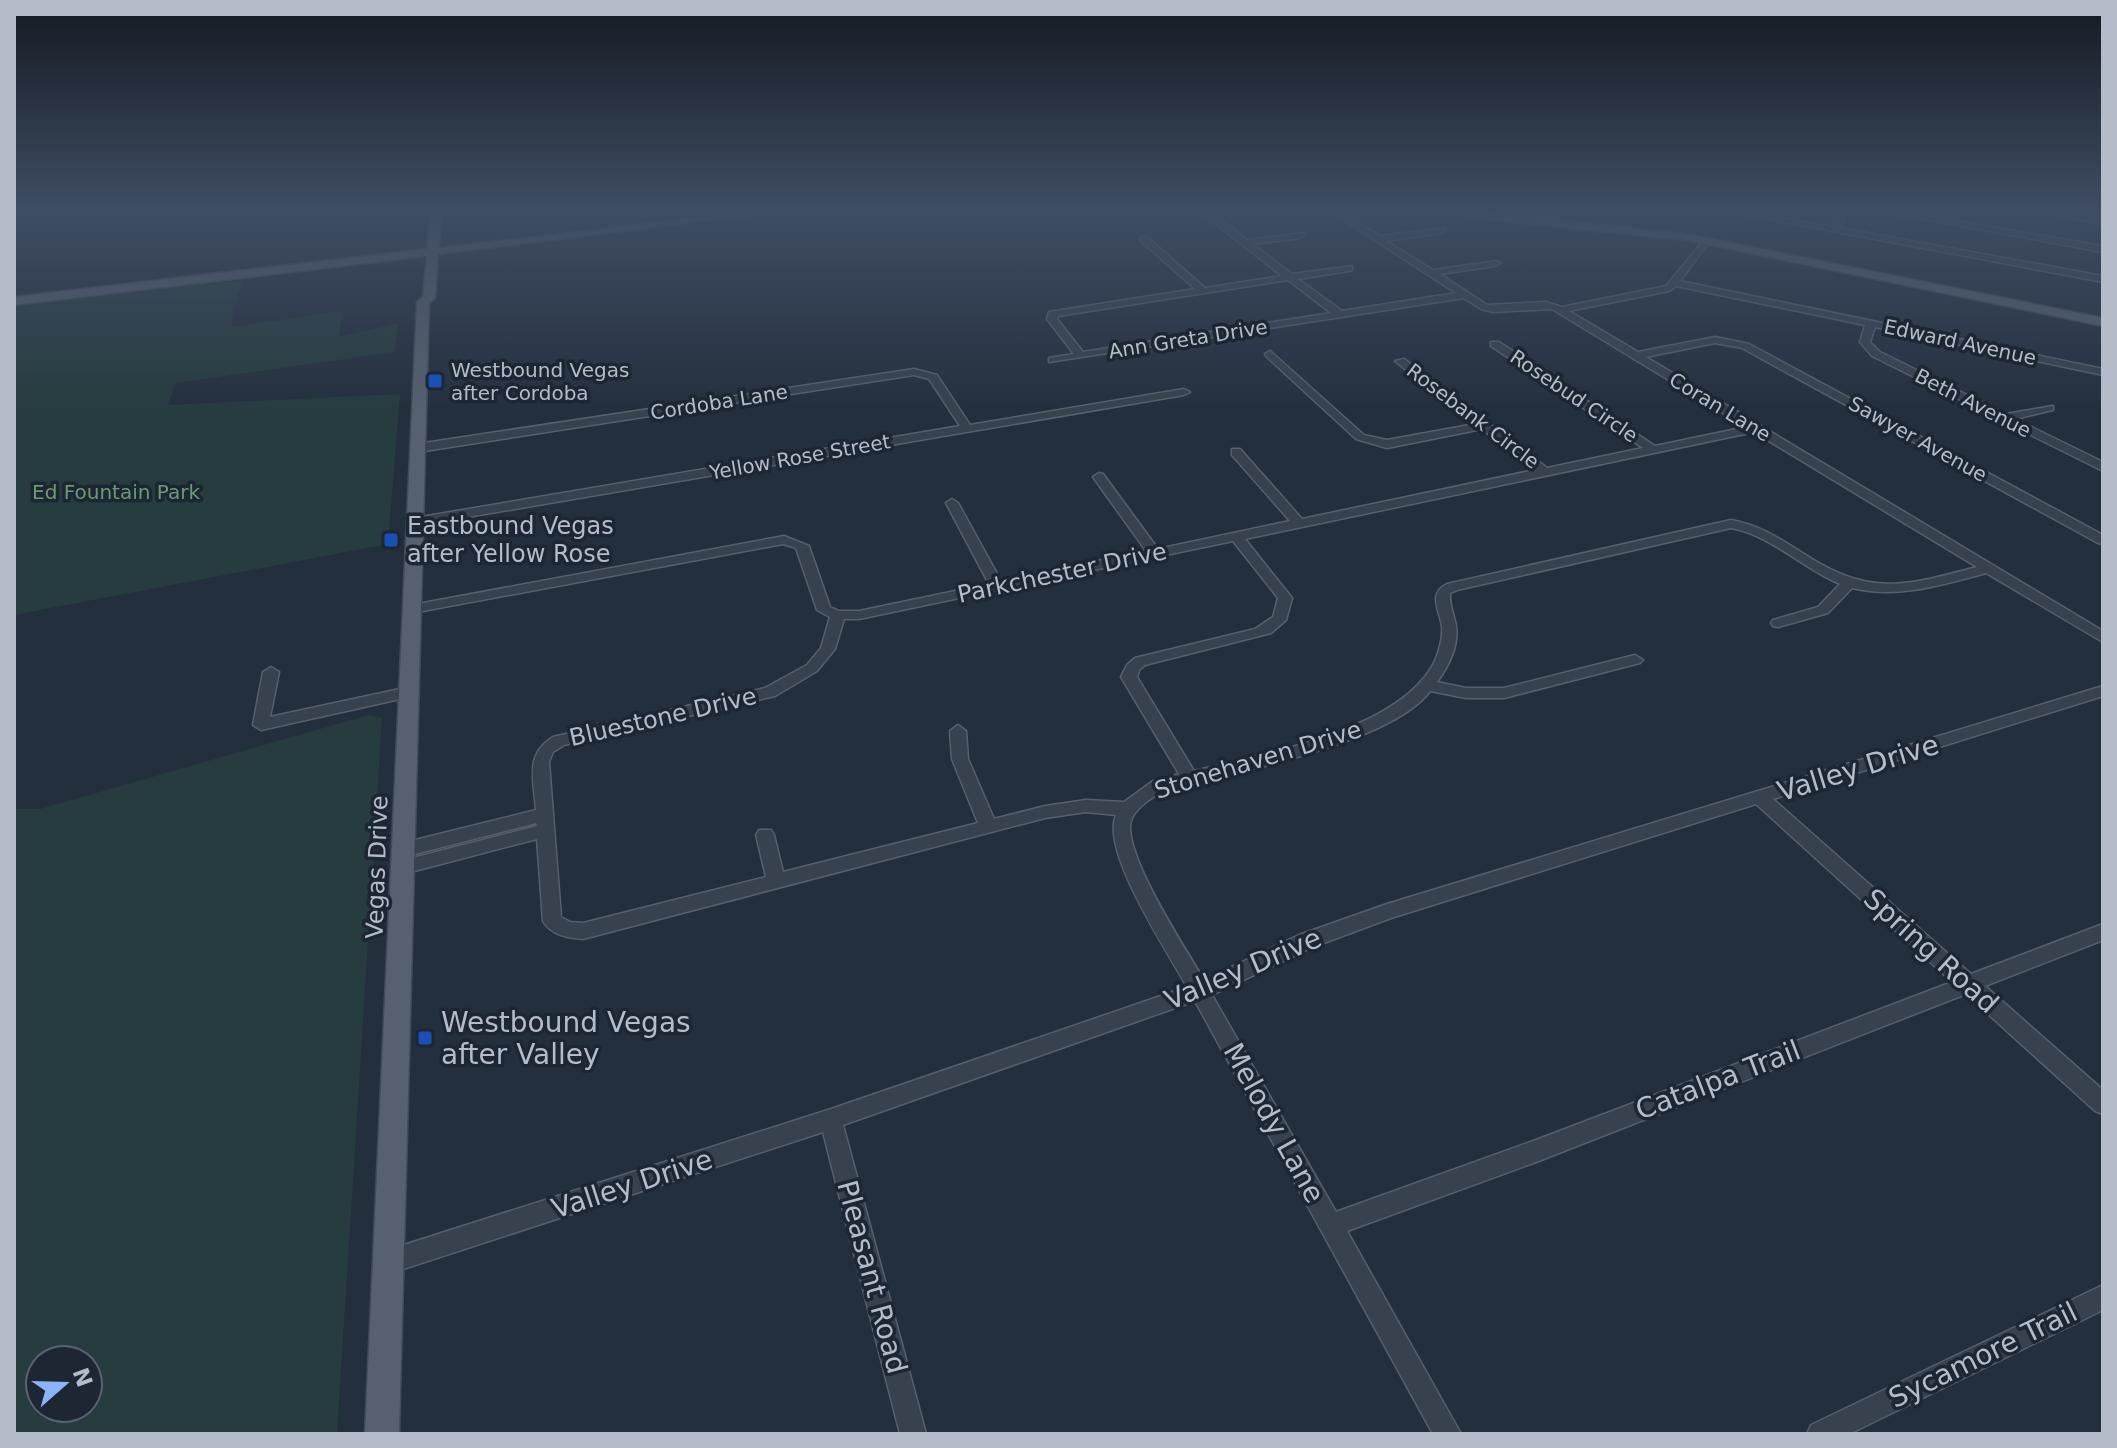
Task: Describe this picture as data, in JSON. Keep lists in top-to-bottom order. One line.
{"streets":{"main road":["Vegas Drive"],"street":["Ann Greta Drive","Edward Avenue","Rosebud Circle","Cordoba Lane","Beth Avenue","Coran Lane","Rosebank Circle","Sawyer Avenue","Yellow Rose Street","Parkchester Drive","Bluestone Drive","Stonehaven Drive","Valley Drive","Spring Road","Catalpa Trail","Melody Lane","Pleasant Road","Sycamore Trail"]},"crossings":[["Ann Greta Drive","Coran Lane"],["Edward Avenue","Beth Avenue"],["Rosebud Circle","Parkchester Drive"],["Cordoba Lane","Yellow Rose Street"],["Cordoba Lane","Vegas Drive"],["Coran Lane","Sawyer Avenue"],["Coran Lane","Parkchester Drive"],["Coran Lane","Stonehaven Drive"],["Rosebank Circle","Parkchester Drive"],["Yellow Rose Street","Vegas Drive"],["Parkchester Drive","Bluestone Drive"],["Bluestone Drive","Stonehaven Drive"],["Stonehaven Drive","Melody Lane"],["Valley Drive","Vegas Drive"],["Valley Drive","Spring Road"],["Valley Drive","Melody Lane"],["Valley Drive","Pleasant Road"],["Spring Road","Catalpa Trail"],["Catalpa Trail","Melody Lane"]],"parks":["Ed Fountain Park"],"places":{"transit":["Westbound Vegas after Cordoba","Eastbound Vegas after Yellow Rose","Westbound Vegas after Valley"]},"north":"right"}
